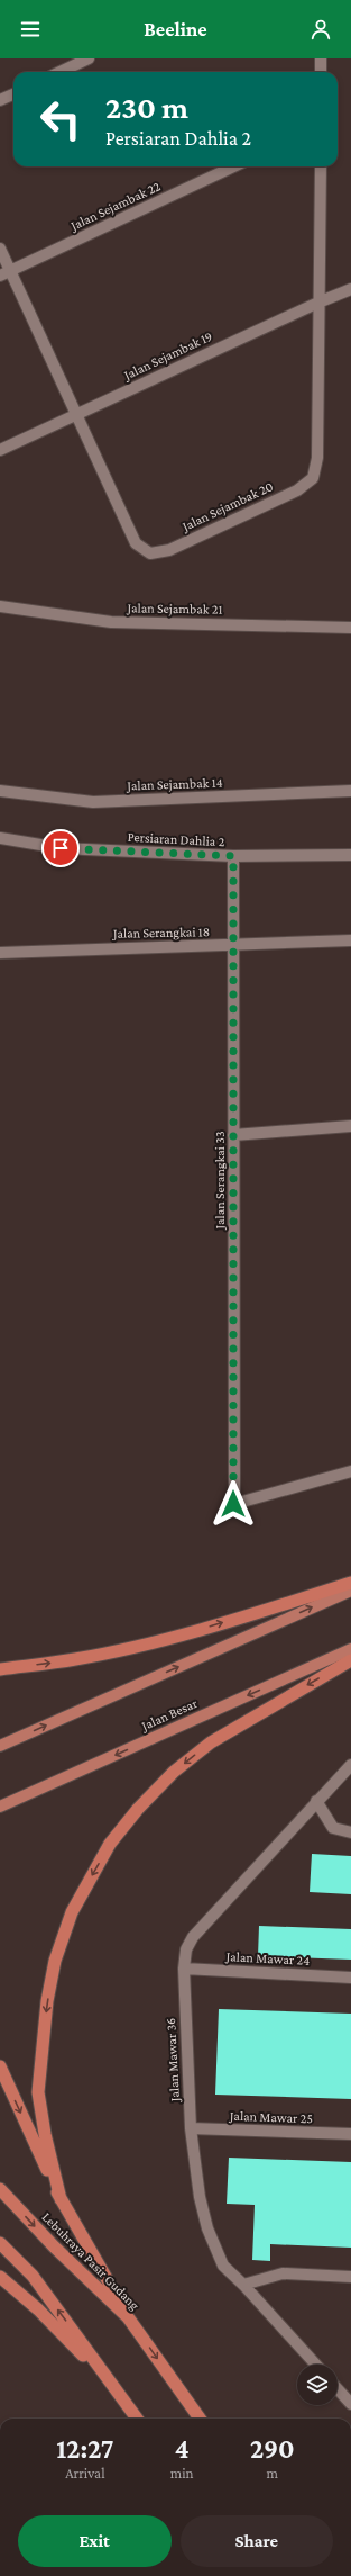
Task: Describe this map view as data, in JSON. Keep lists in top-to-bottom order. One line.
{"streets":{"highway":["Lebuhraya Pasir Gudang"],"main road":["Jalan Besar"],"street":["Jalan Sejambak 22","Jalan Sejambak 19","Jalan Sejambak 20","Jalan Sejambak 21","Jalan Sejambak 14","Persiaran Dahlia 2","Jalan Serangkai 18","Jalan Serangkai 33","Jalan Mawar 24","Jalan Mawar 36","Jalan Mawar 25"]},"crossings":[["Jalan Sejambak 19","Jalan Sejambak 20"],["Persiaran Dahlia 2","Jalan Serangkai 33"],["Jalan Serangkai 18","Jalan Serangkai 33"],["Jalan Mawar 24","Jalan Mawar 36"],["Jalan Mawar 36","Jalan Mawar 25"]],"page":{"header":"Beeline","turn":["230 m","Persiaran Dahlia 2"],"eta":["12:27","Arrival","4","min","290","m"],"buttons":["Exit","Share"]}}
